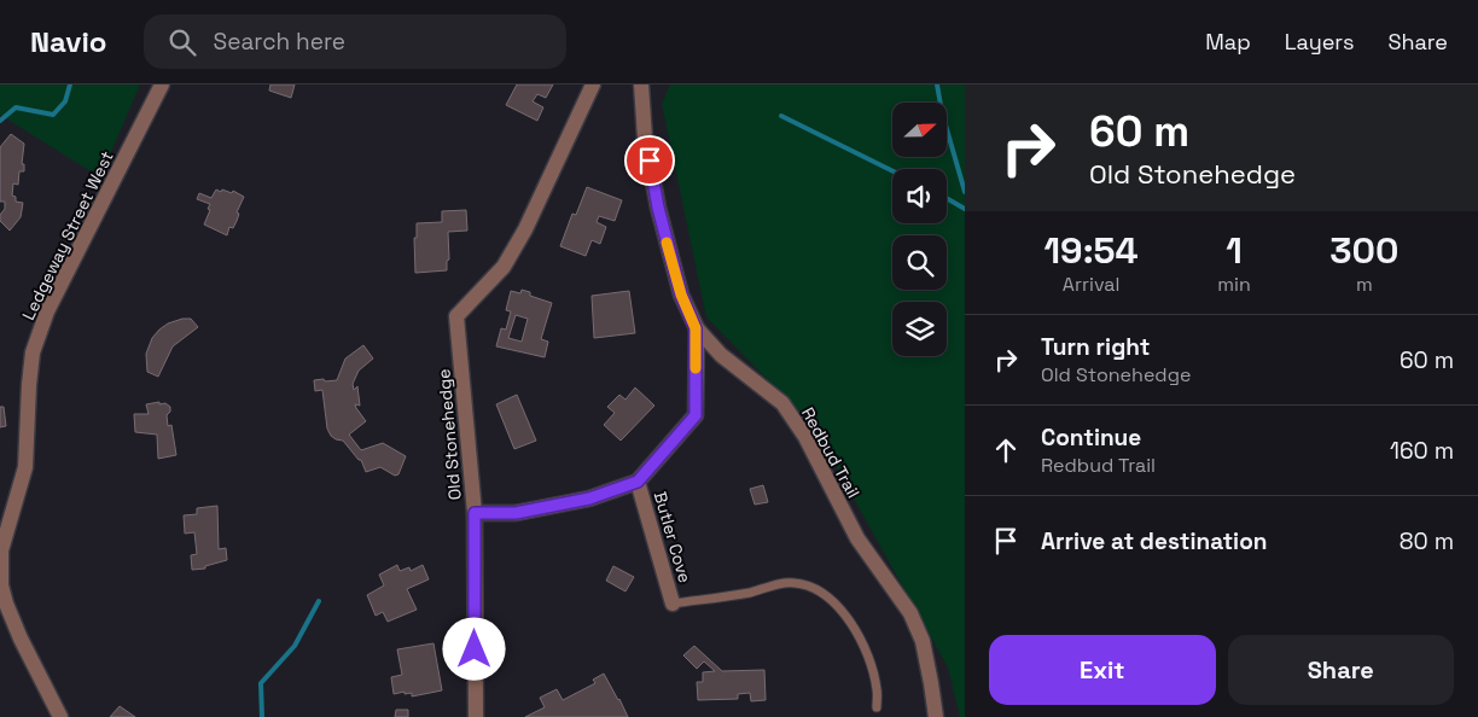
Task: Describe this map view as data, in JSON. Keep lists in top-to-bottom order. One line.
{"streets":{"street":["Ledgeway Street West","Old Stonehedge","Redbud Trail","Butler Cove"]},"crossings":[["Old Stonehedge","Redbud Trail"],["Old Stonehedge","Butler Cove"]],"north":"right","page":{"header":"Navio","search":"Search here","nav":["Map","Layers","Share"],"turn":["60 m","Old Stonehedge"],"eta":["19:54","Arrival","1","min","300","m"],"list":[{"name":"Turn right","note":"Old Stonehedge","value":"60 m"},{"name":"Continue","note":"Redbud Trail","value":"160 m"},{"name":"Arrive at destination","value":"80 m"}],"buttons":["Exit","Share"]}}
